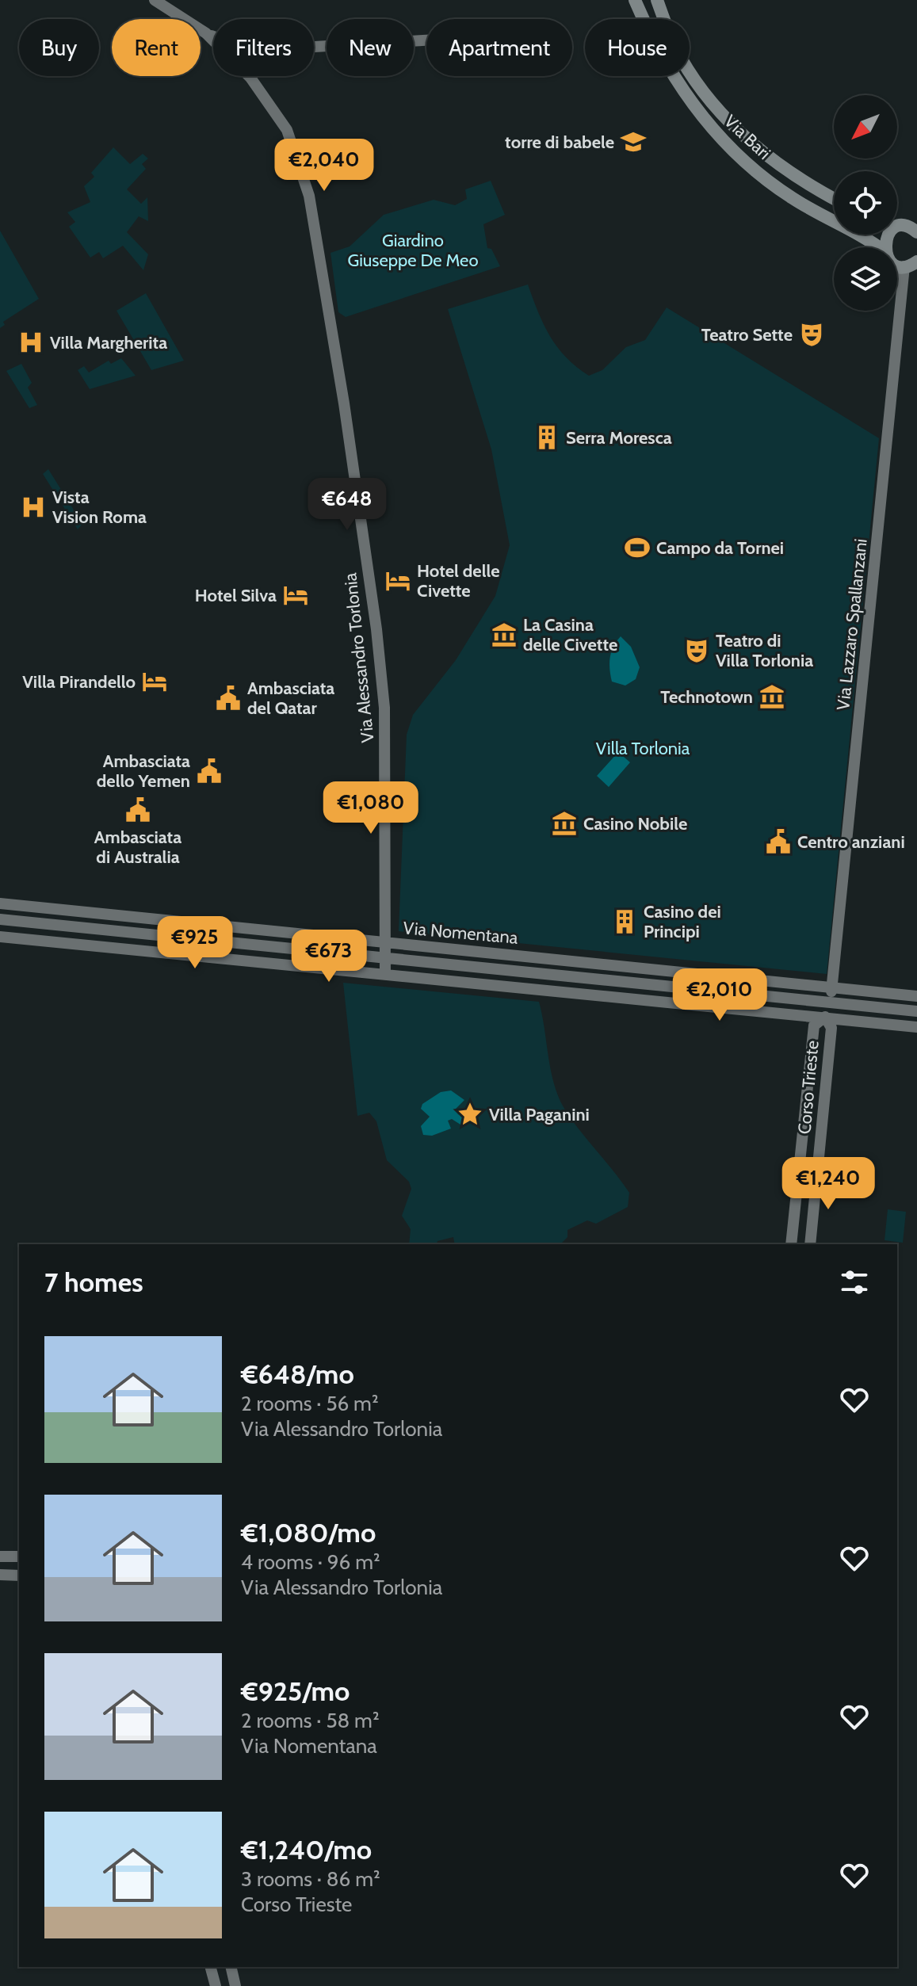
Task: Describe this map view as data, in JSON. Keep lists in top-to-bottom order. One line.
{"streets":{"main road":["Via Bari"],"street":["Via Lazzaro Spallanzani","Via Alessandro Torlonia","Via Nomentana","Corso Trieste"]},"crossings":[["Via Bari","Via Lazzaro Spallanzani"],["Via Lazzaro Spallanzani","Via Nomentana"],["Via Lazzaro Spallanzani","Corso Trieste"],["Via Alessandro Torlonia","Via Nomentana"]],"parks":["Giardino Giuseppe De Meo","Villa Torlonia"],"places":{"school or university":["torre di babele"],"theatre":["Teatro Sette","Teatro di Villa Torlonia"],"hospital":["Villa Margherita","Vista Vision Roma"],"building":["Serra Moresca","Casino dei Principi"],"sports":["Campo da Tornei"],"hotel":["Hotel delle Civette","Hotel Silva","Villa Pirandello"],"museum":["La Casina delle Civette","Technotown","Casino Nobile"],"public building":["Ambasciata del Qatar","Ambasciata dello Yemen","Ambasciata di Australia","Centro anziani"],"place":["Villa Paganini"]},"north":"bottom left","page":{"chip":["Buy","Rent","Filters","New","Apartment","House"],"price":["€2,040","€648","€1,080","€925","€673","€2,010","€1,240"],"heading":"7 homes","list":[{"name":"€648/mo","note":"2 rooms · 56 m² · Via Alessandro Torlonia"},{"name":"€1,080/mo","note":"4 rooms · 96 m² · Via Alessandro Torlonia"},{"name":"€925/mo","note":"2 rooms · 58 m² · Via Nomentana"},{"name":"€1,240/mo","note":"3 rooms · 86 m² · Corso Trieste"}]}}
